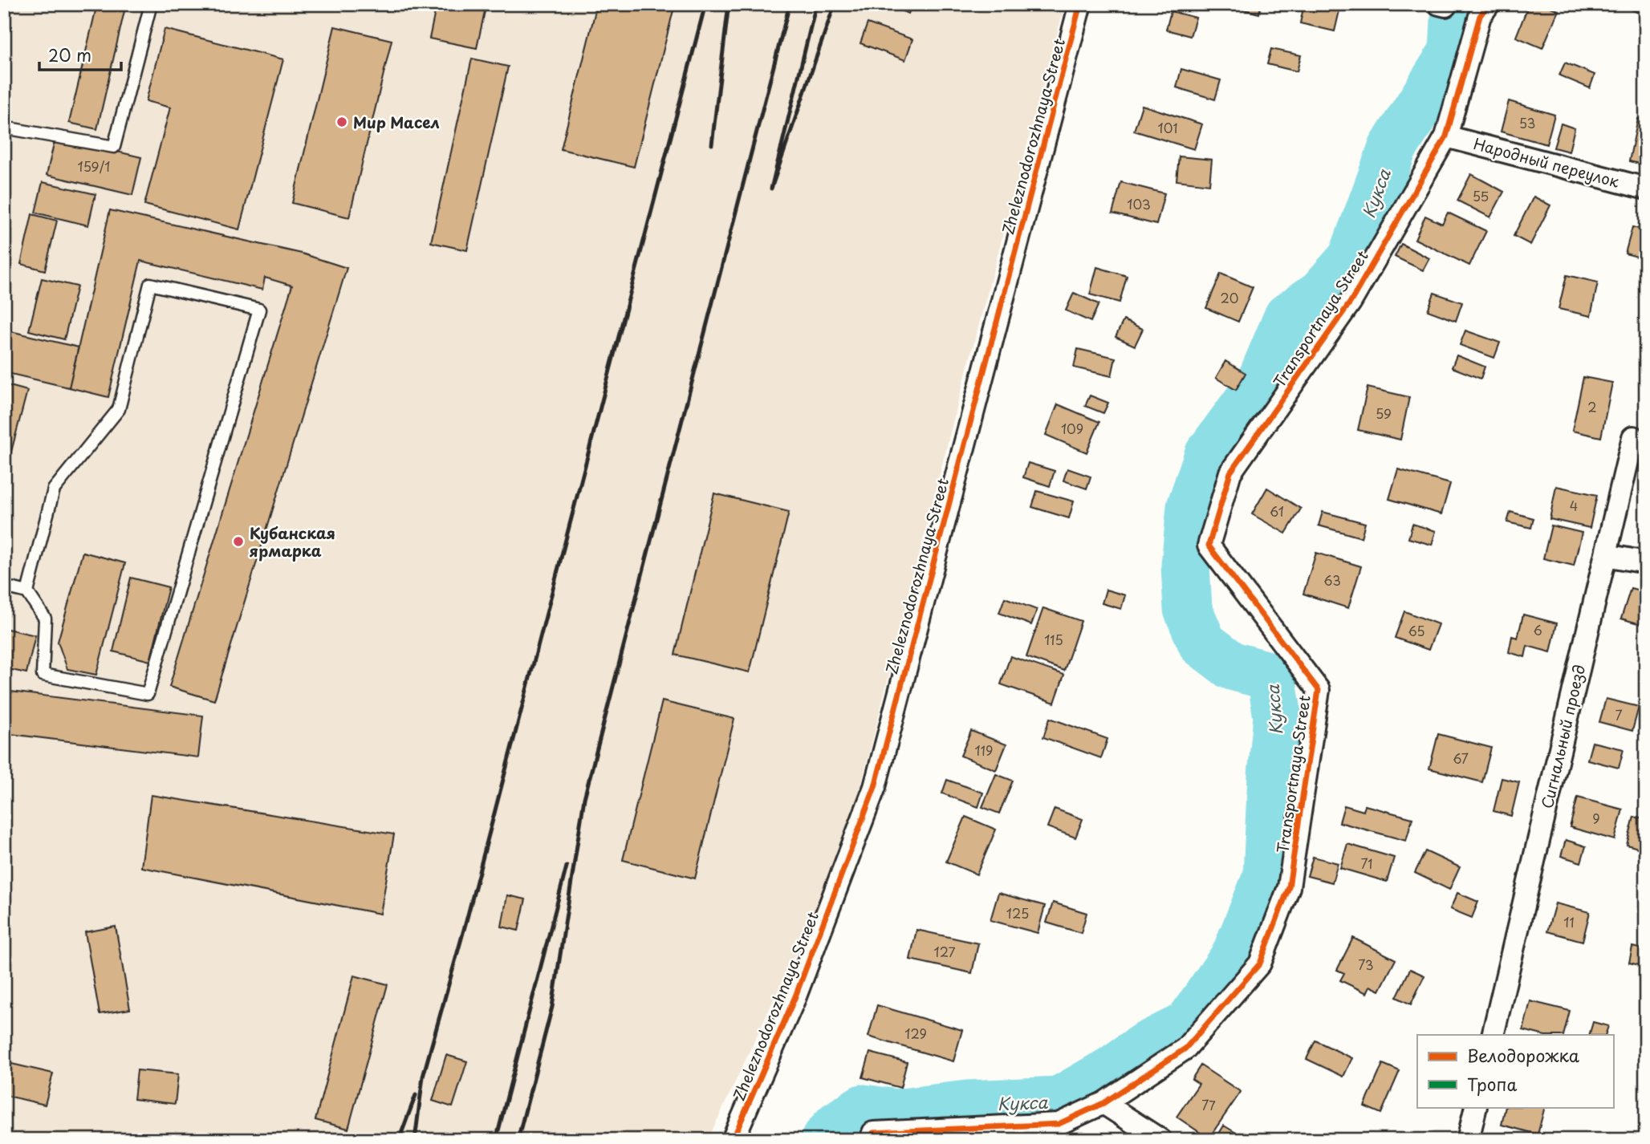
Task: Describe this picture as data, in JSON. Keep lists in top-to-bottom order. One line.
{"streets":{"street":["Zheleznodorozhnaya Street","Народный переулок","Transportnaya Street","Сигнальный проезд"]},"crossings":[["Народный переулок","Transportnaya Street"]],"water":["Кукса"],"places":["Мир Масел","Кубанская ярмарка"],"house_numbers":["53","101","159/1","55","103","20","2","59","109","4","61","63","6","65","115","7","119","67","9","71","125","11","127","73","129","77"],"legend":["Велодорожка","Тропа"],"scale_bar":"20 m"}
